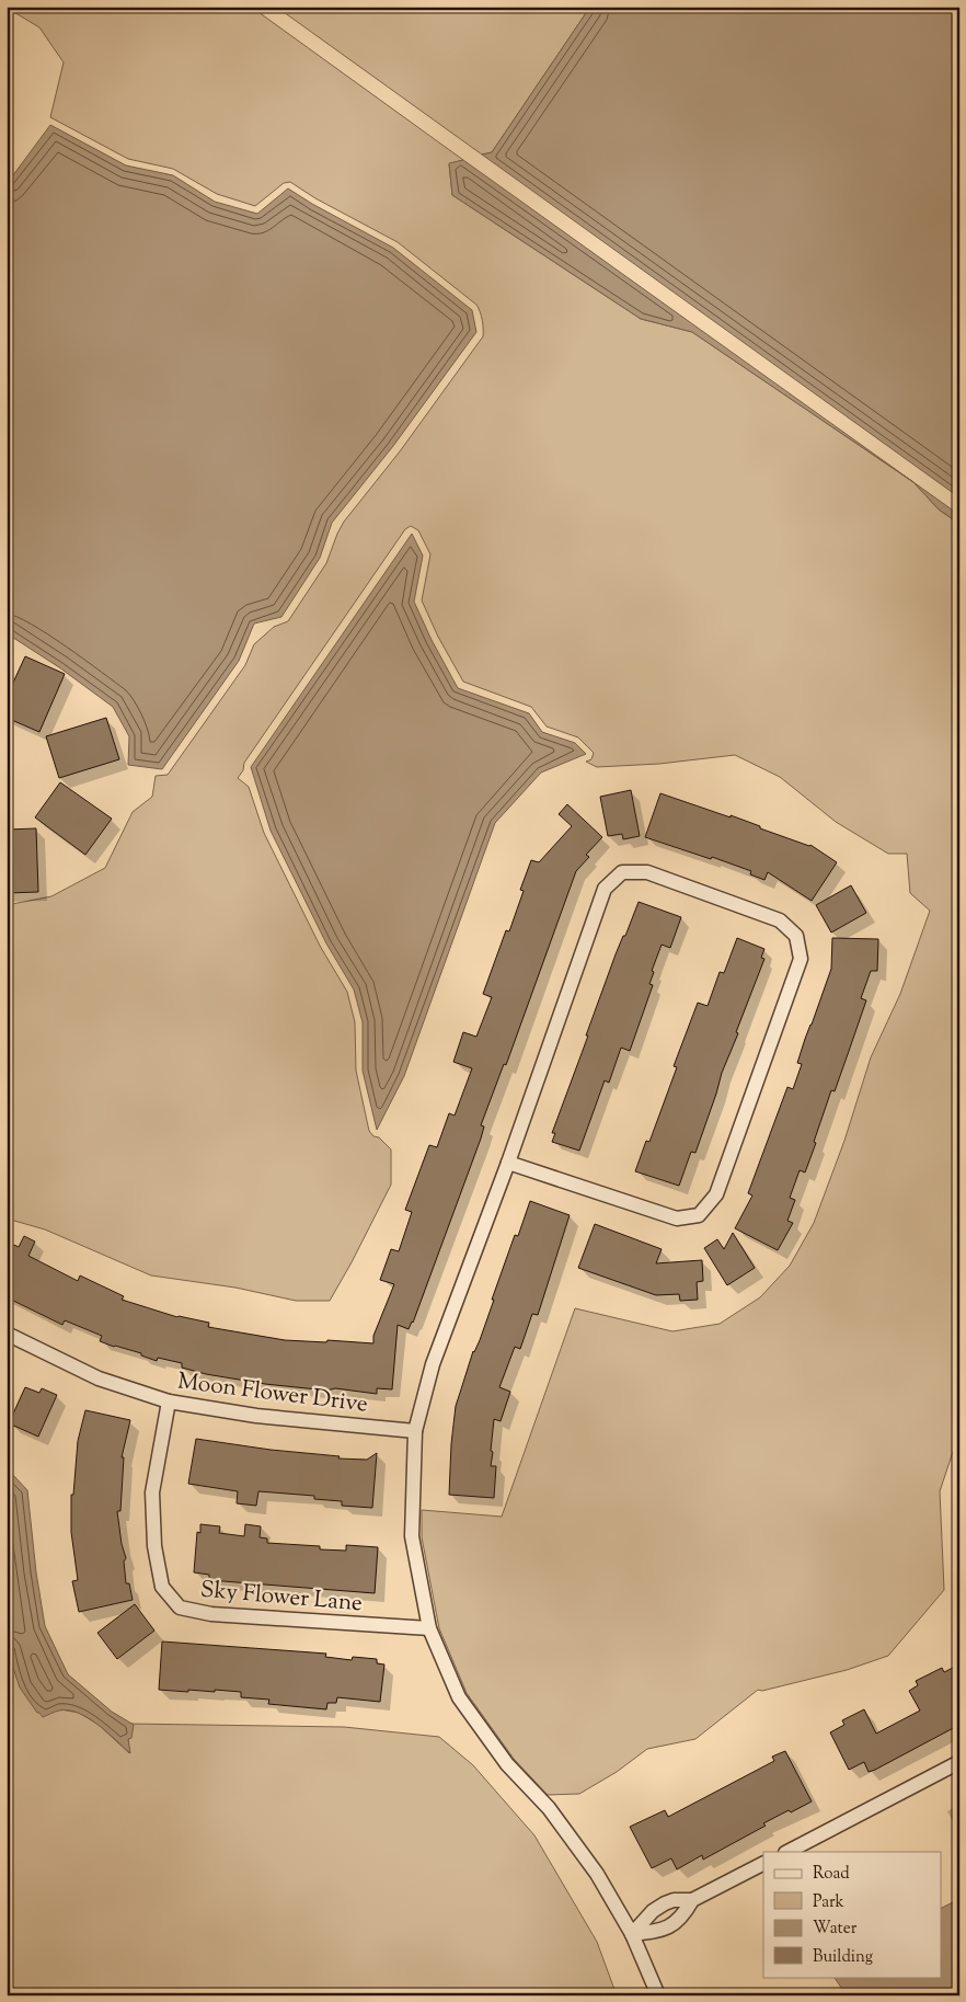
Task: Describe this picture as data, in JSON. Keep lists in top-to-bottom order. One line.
{"streets":{"street":["Moon Flower Drive","Sky Flower Lane"]},"crossings":[["Moon Flower Drive","Sky Flower Lane"]],"legend":["Road","Park","Water","Building"]}
